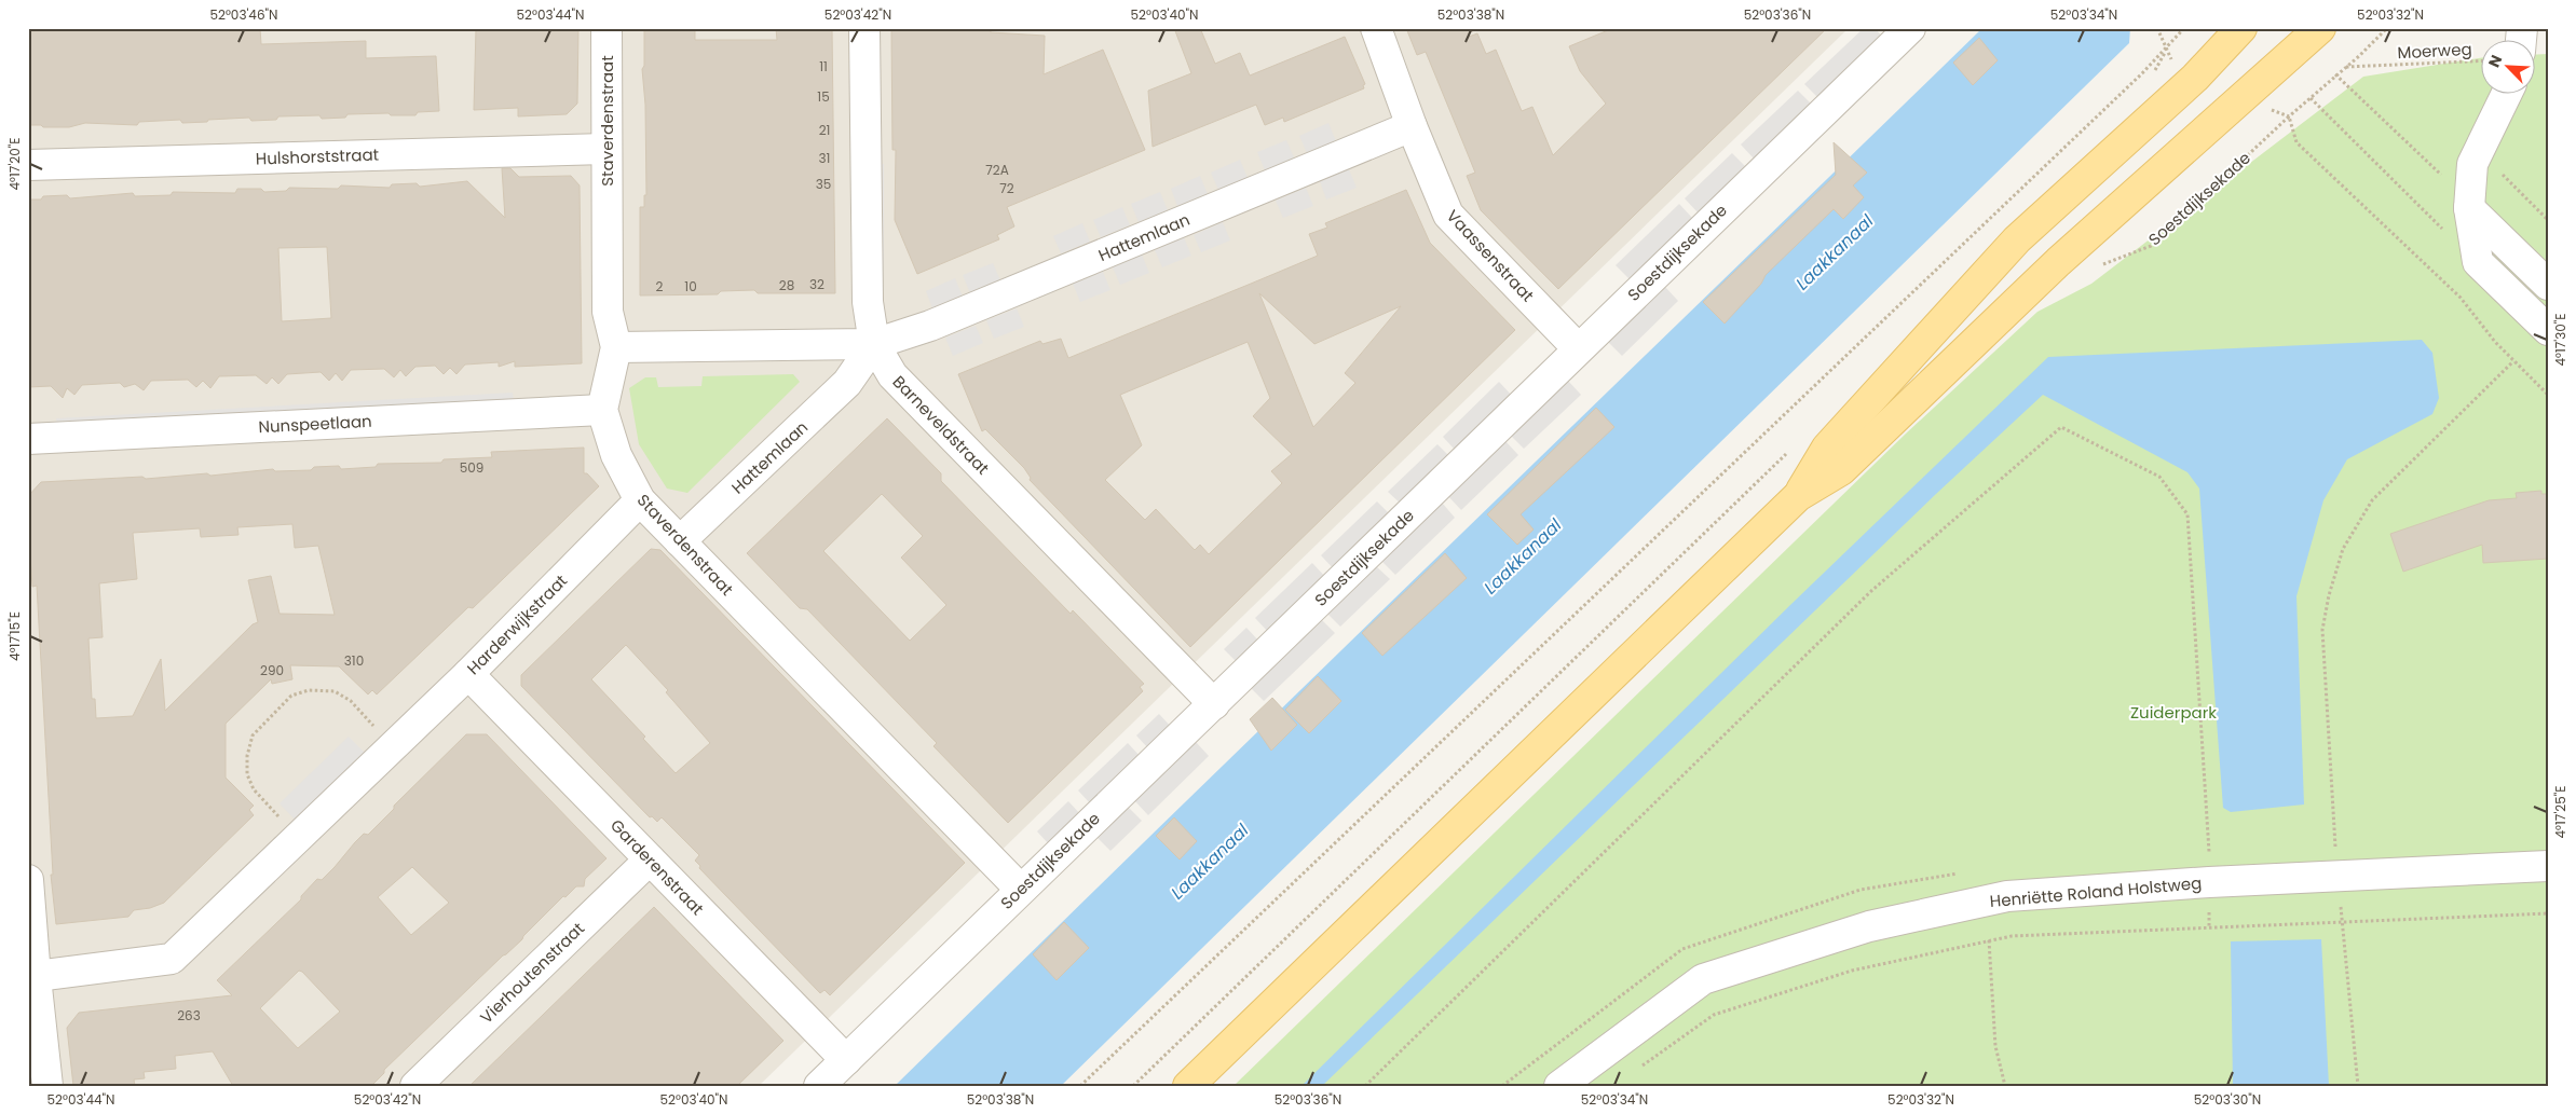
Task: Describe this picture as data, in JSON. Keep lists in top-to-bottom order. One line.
{"streets":{"street":["Staverdenstraat","Hulshorststraat","Soestdijksekade","Hattemlaan","Vaassenstraat","Nunspeetlaan","Barneveldstraat","Harderwijkstraat","Garderenstraat","Henriëtte Roland Holstweg","Vierhoutenstraat"],"path":["Moerweg"]},"crossings":[["Staverdenstraat","Hulshorststraat"],["Staverdenstraat","Soestdijksekade"],["Staverdenstraat","Hattemlaan"],["Staverdenstraat","Nunspeetlaan"],["Staverdenstraat","Harderwijkstraat"],["Soestdijksekade","Vaassenstraat"],["Soestdijksekade","Barneveldstraat"],["Soestdijksekade","Garderenstraat"],["Hattemlaan","Vaassenstraat"],["Hattemlaan","Barneveldstraat"],["Harderwijkstraat","Garderenstraat"],["Garderenstraat","Vierhoutenstraat"]],"water":["Laakkanaal"],"parks":["Zuiderpark"],"house_numbers":["11","15","21","31","72A","35","72","32","28","2","10","509","310","290","263"],"north":"top left","coordinates":["52°03'46\"N","52°03'44\"N","52°03'42\"N","52°03'40\"N","52°03'38\"N","52°03'36\"N","52°03'34\"N","52°03'32\"N","4°17'20\"E","4°17'30\"E","4°17'15\"E","4°17'25\"E","52°03'30\"N"]}
